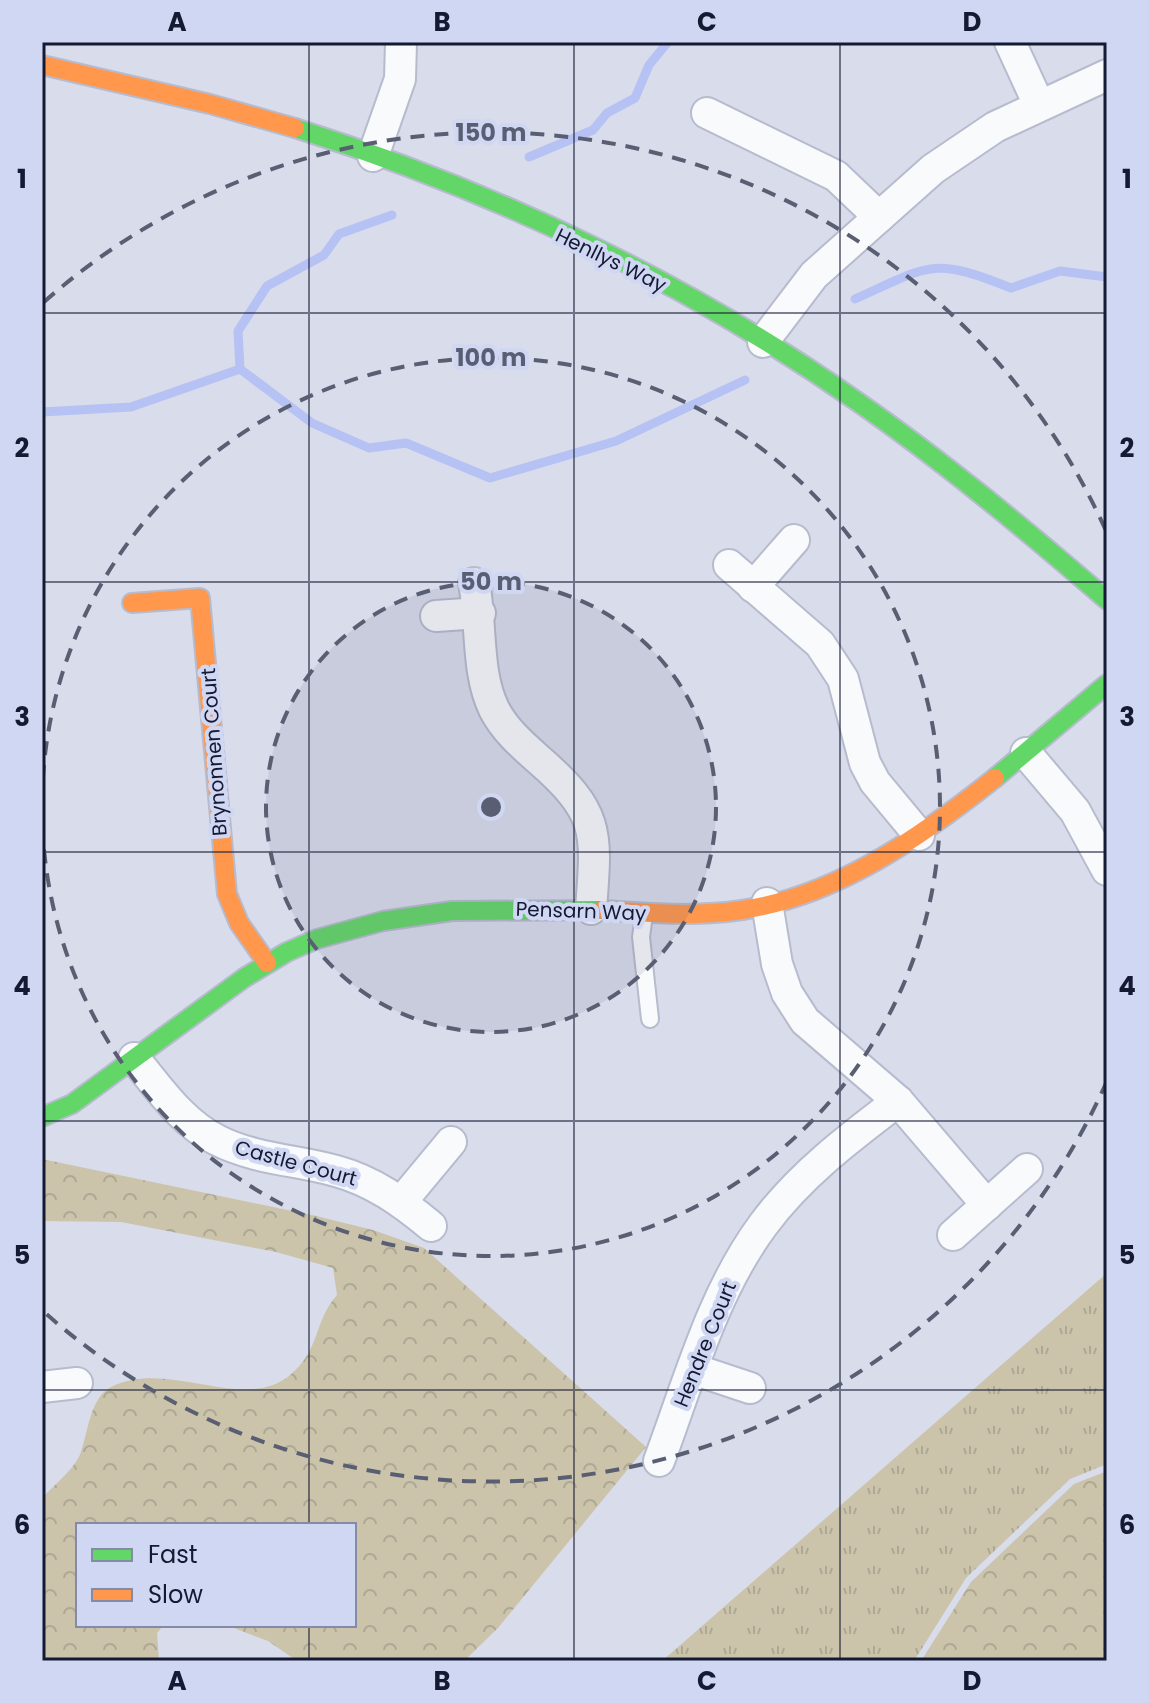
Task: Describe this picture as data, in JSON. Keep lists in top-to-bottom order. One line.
{"streets":{"street":["Henllys Way","Brynonnen Court","Pensarn Way","Castle Court","Hendre Court"]},"crossings":[["Brynonnen Court","Pensarn Way"],["Pensarn Way","Castle Court"]],"legend":["Fast","Slow"],"grid":{"columns":["A","B","C","D"],"rows":["1","2","3","4","5","6"]},"rings":["150 m","100 m","50 m"]}
